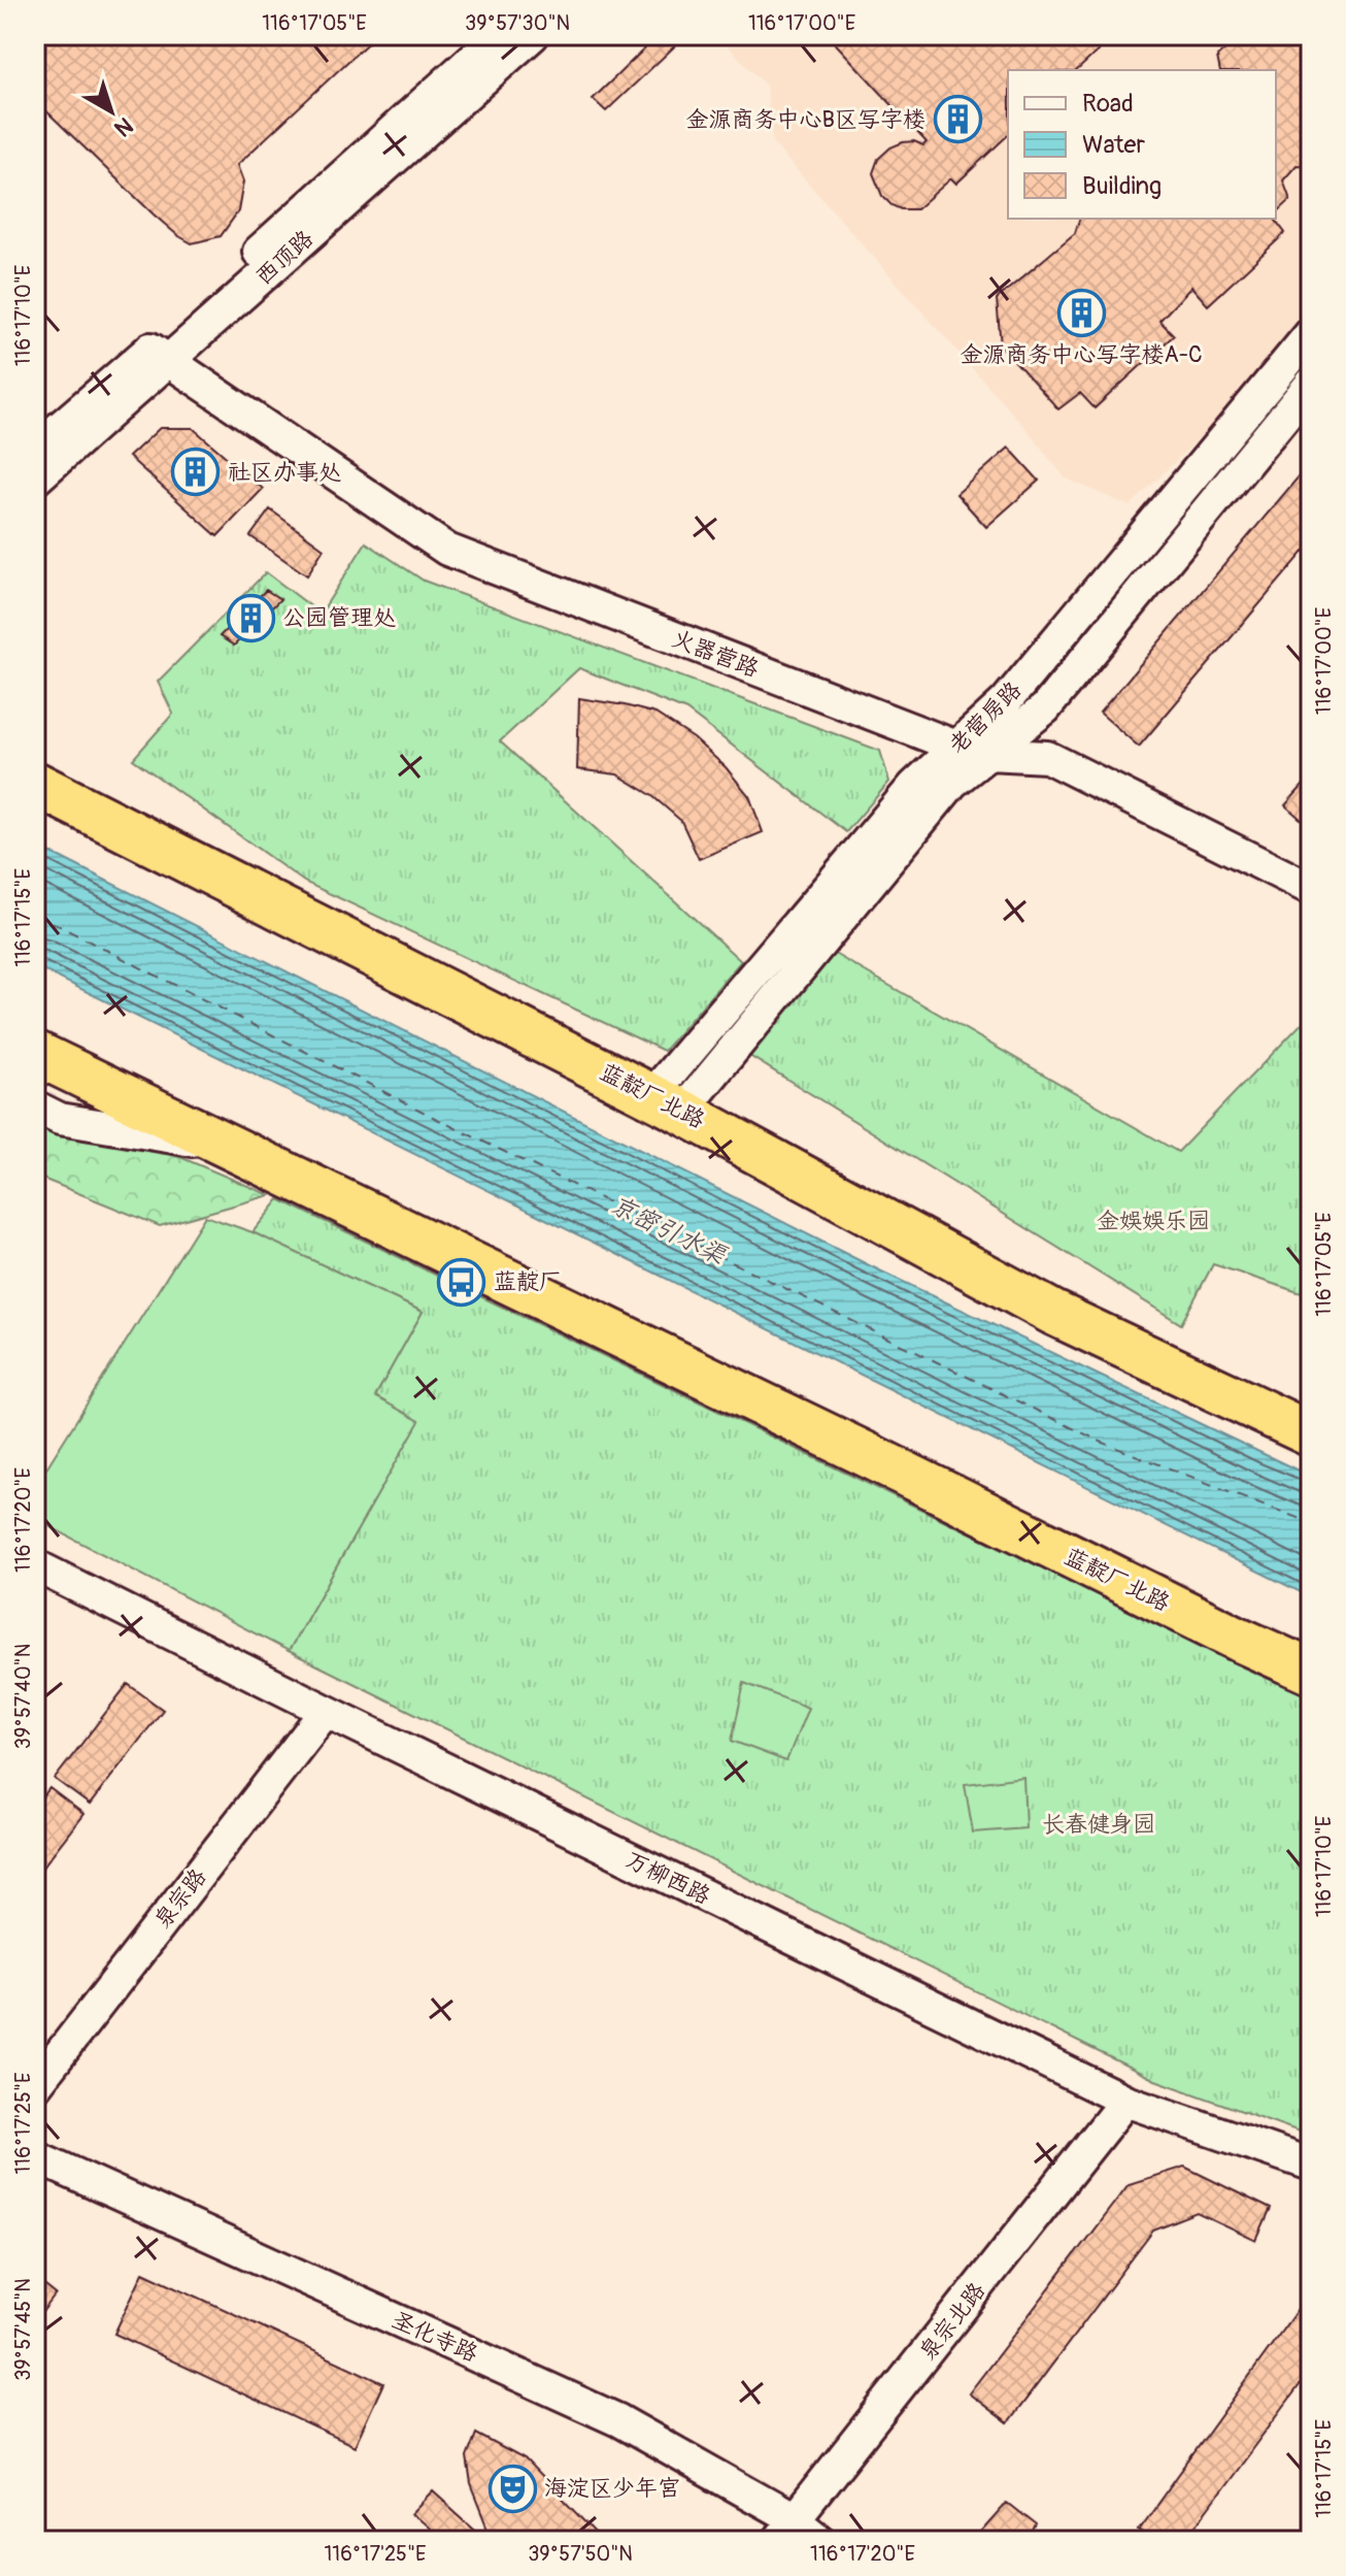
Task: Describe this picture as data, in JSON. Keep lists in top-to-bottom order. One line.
{"streets":{"highway":["蓝靛厂北路"],"street":["西顶路","火器营路","老营房路","万柳西路","泉宗路","泉宗北路","圣化寺路"]},"crossings":[["西顶路","火器营路"],["火器营路","老营房路"],["老营房路","蓝靛厂北路"],["万柳西路","泉宗路"],["万柳西路","泉宗北路"],["泉宗北路","圣化寺路"]],"water":["京密引水渠"],"parks":["金娱娱乐园","长春健身园"],"places":{"building":["金源商务中心B区写字楼","金源商务中心写字楼A-C","社区办事处","公园管理处"],"bus stop":["蓝靛厂"],"theatre":["海淀区少年宫"]},"legend":["Road","Water","Building"],"north":"bottom right","coordinates":["116°17'05\"E","39°57'30\"N","116°17'00\"E","116°17'10\"E","116°17'15\"E","116°17'20\"E","39°57'40\"N","116°17'25\"E","39°57'45\"N","39°57'50\"N"]}
